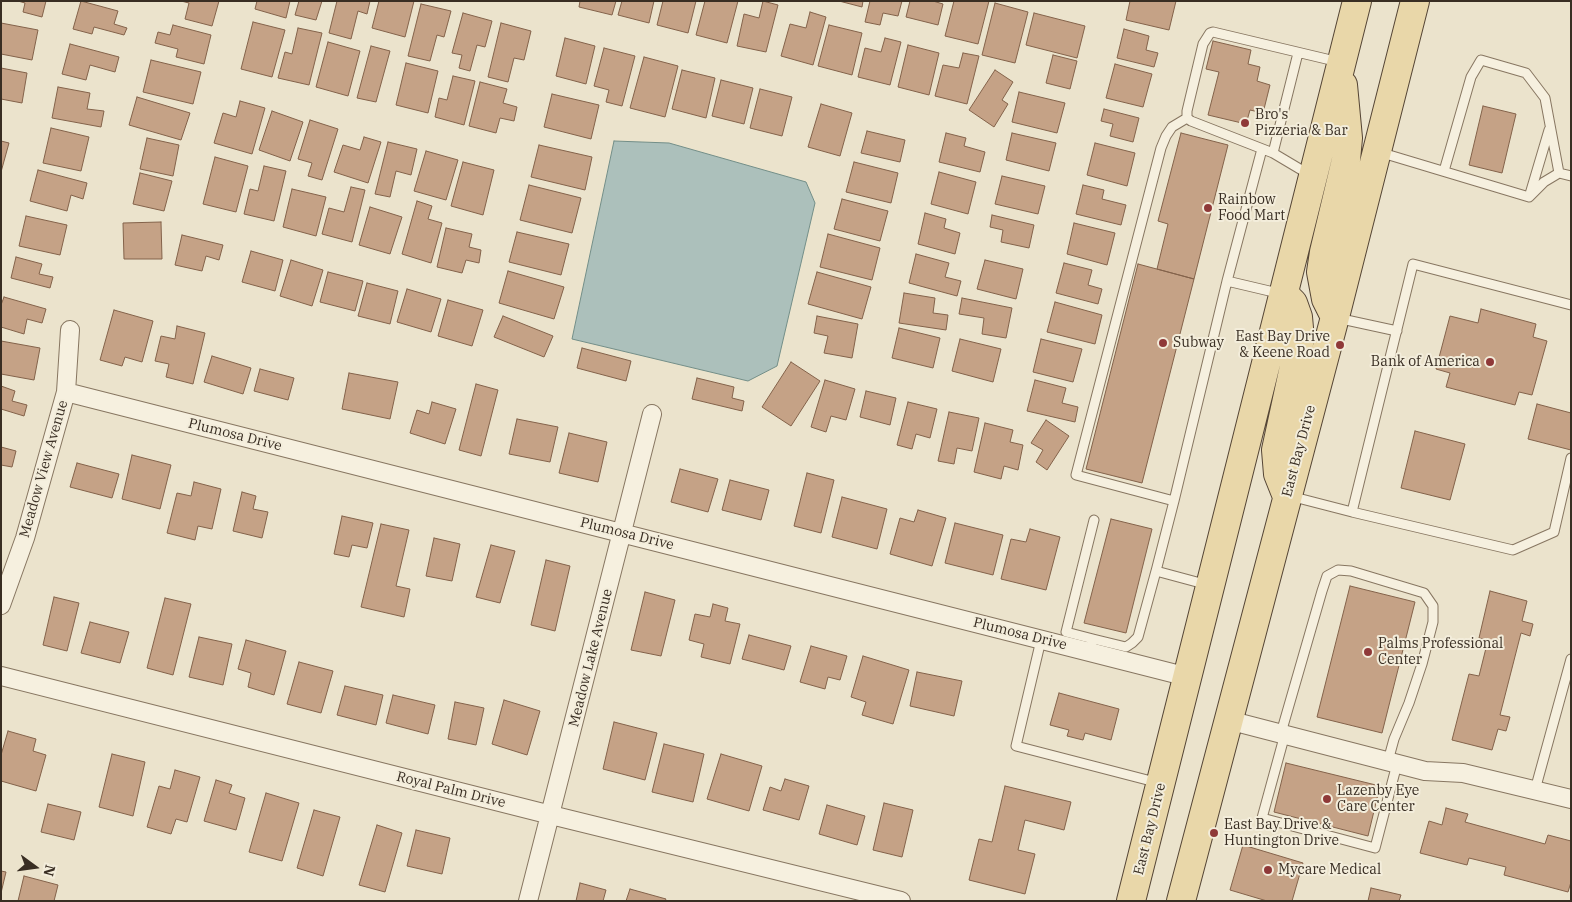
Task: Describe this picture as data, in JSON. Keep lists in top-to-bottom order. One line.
{"streets":{"main road":["East Bay Drive"],"street":["Plumosa Drive","Meadow View Avenue","Meadow Lake Avenue","Royal Palm Drive"]},"crossings":[["Plumosa Drive","East Bay Drive"],["Plumosa Drive","Meadow View Avenue"],["Plumosa Drive","Meadow Lake Avenue"],["Meadow Lake Avenue","Royal Palm Drive"]],"places":["Bro's Pizzeria & Bar","Rainbow Food Mart","Subway","East Bay Drive & Keene Road","Bank of America","Palms Professional Center","Lazenby Eye Care Center","East Bay Drive & Huntington Drive","Mycare Medical"],"north":"right"}
